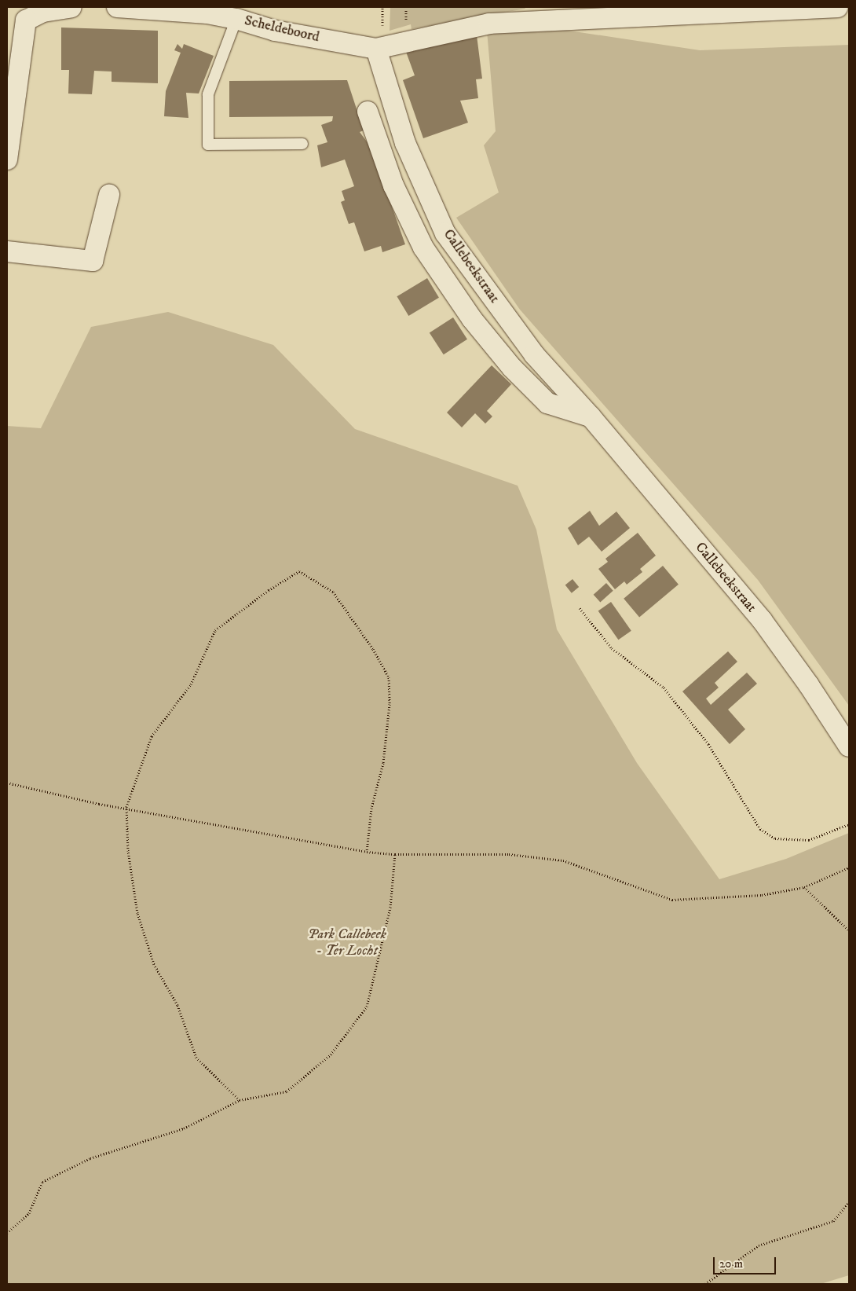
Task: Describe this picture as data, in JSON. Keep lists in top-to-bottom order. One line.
{"streets":{"street":["Scheldeboord","Callebeekstraat"]},"crossings":[["Scheldeboord","Callebeekstraat"]],"parks":["Park Callebeek - Ter Locht"],"scale_bar":"20 m"}
